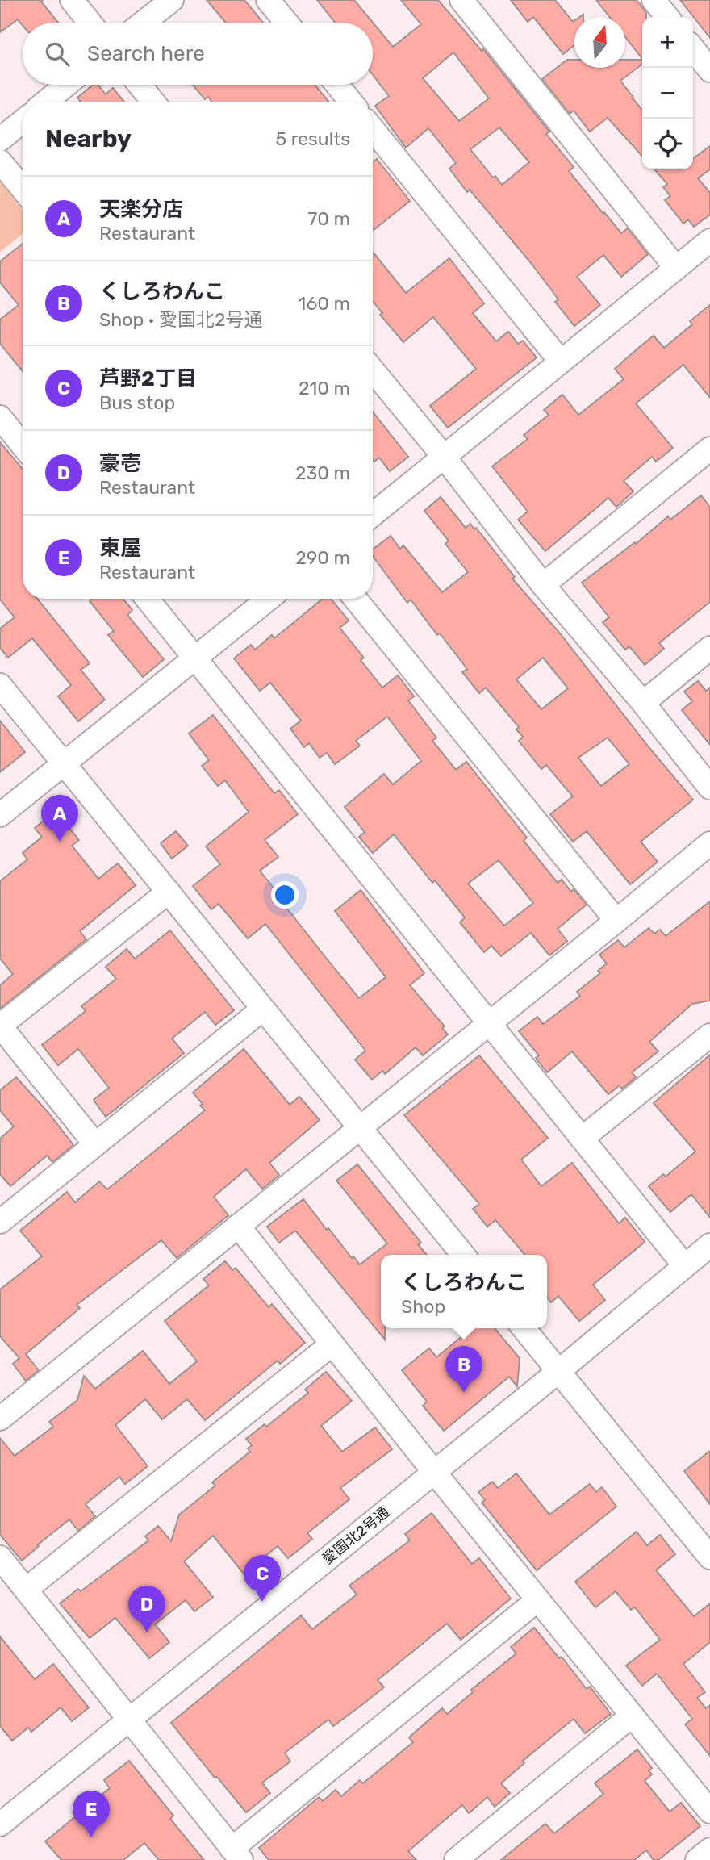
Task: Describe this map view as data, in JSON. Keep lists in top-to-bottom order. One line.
{"streets":{"street":["愛国北2号通"]},"north":"top","page":{"map_buttons":["+","−"],"search":"Search here","heading":["Nearby","5 results"],"list":[{"mark":"A","name":"天楽分店","note":"Restaurant","value":"70 m"},{"mark":"B","name":"くしろわんこ","note":"Shop · 愛国北2号通","value":"160 m"},{"mark":"C","name":"芦野2丁目","note":"Bus stop","value":"210 m"},{"mark":"D","name":"豪壱","note":"Restaurant","value":"230 m"},{"mark":"E","name":"東屋","note":"Restaurant","value":"290 m"}],"pins":["A","B","C","D","E"],"popup":["くしろわんこ","Shop"]}}
